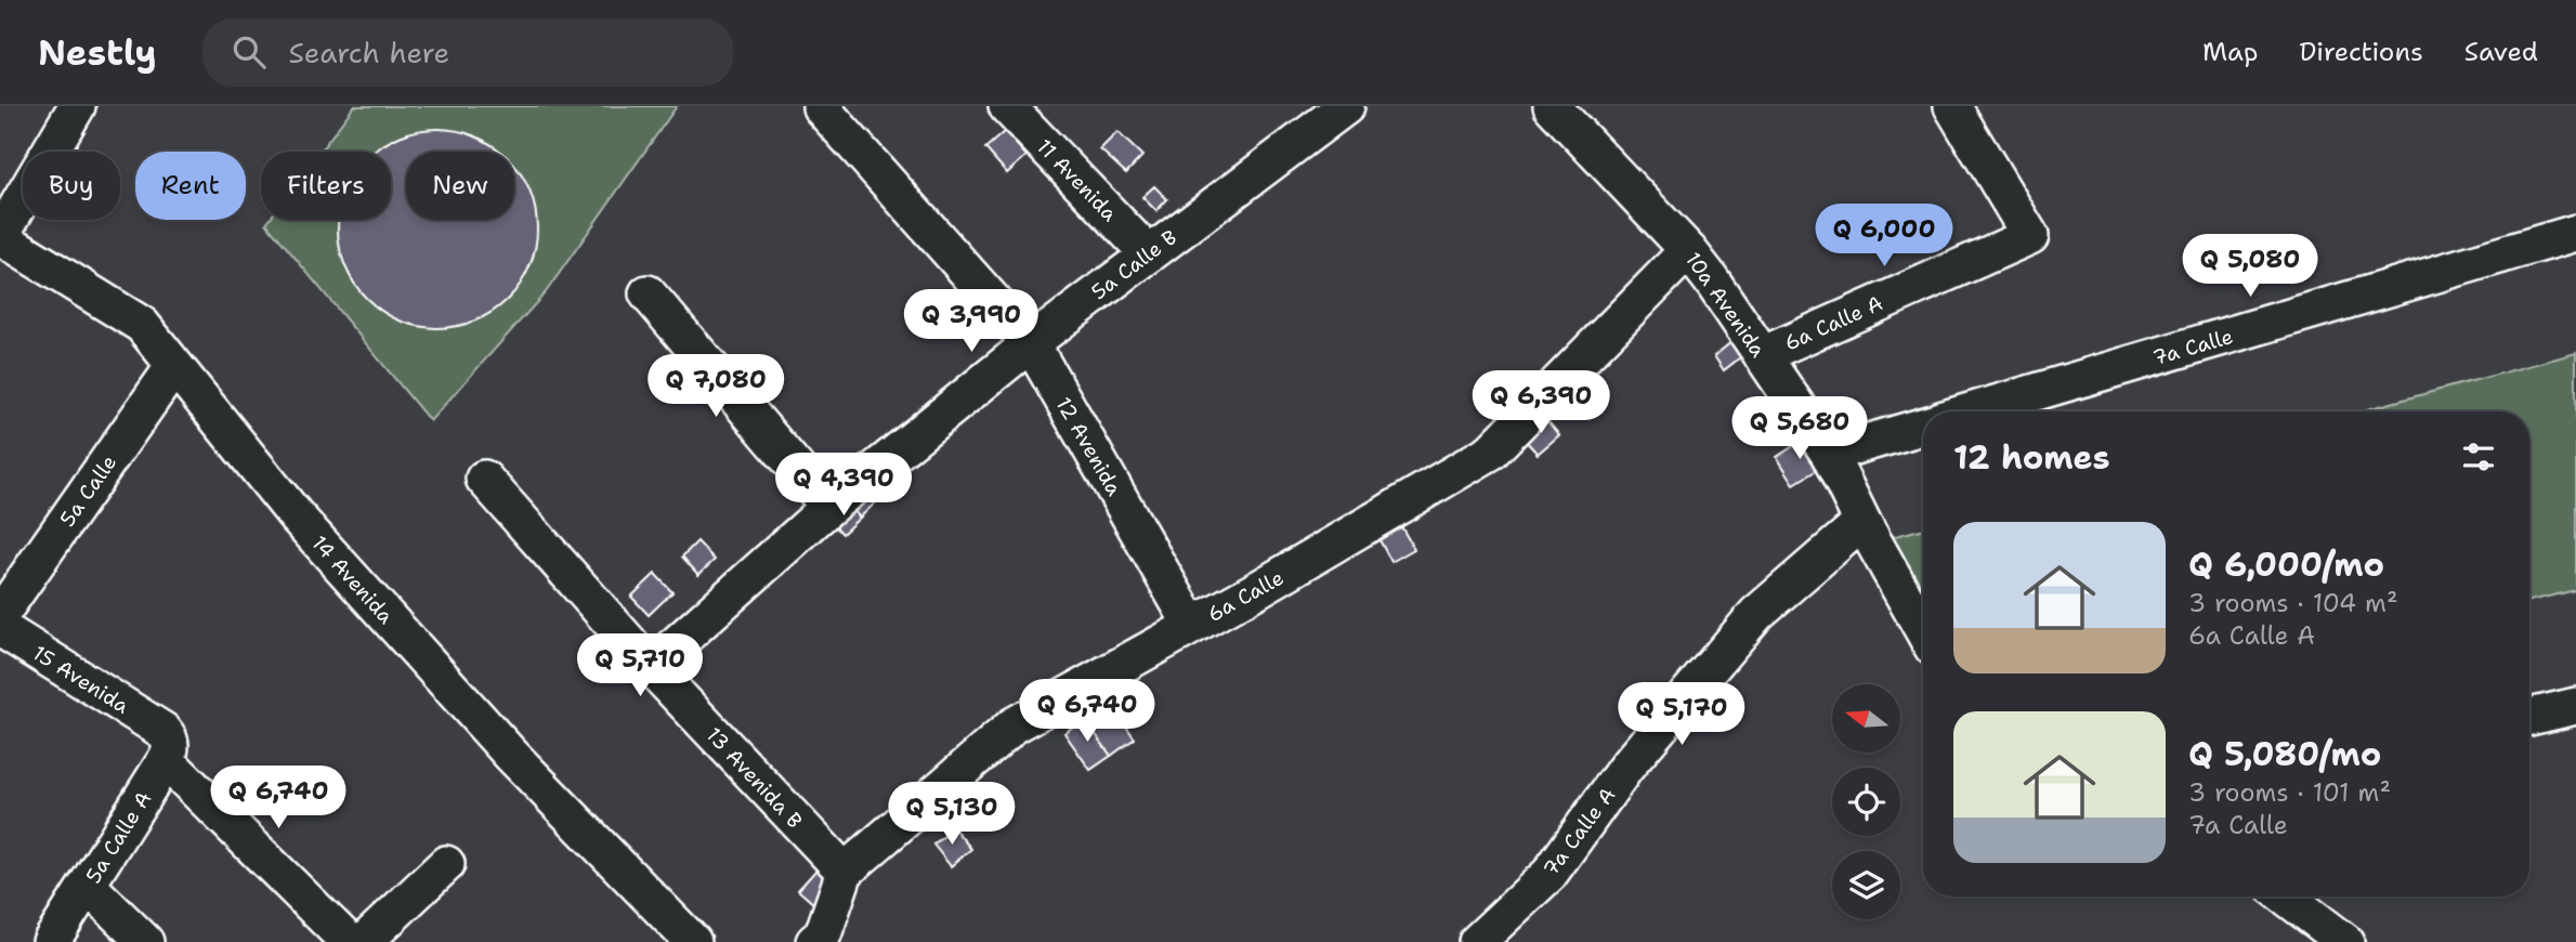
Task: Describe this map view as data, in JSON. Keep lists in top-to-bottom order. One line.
{"streets":{"street":["11 Avenida","5a Calle B","10a Avenida","6a Calle A","7a Calle","12 Avenida","5a Calle","14 Avenida","6a Calle","15 Avenida","13 Avenida B","7a Calle A","5a Calle A"]},"crossings":[["11 Avenida","5a Calle B"],["5a Calle B","12 Avenida"],["5a Calle B","13 Avenida B"],["10a Avenida","6a Calle A"],["10a Avenida","6a Calle"],["10a Avenida","7a Calle A"],["12 Avenida","6a Calle"],["5a Calle","14 Avenida"],["6a Calle","13 Avenida B"],["15 Avenida","5a Calle A"]],"north":"left","page":{"header":"Nestly","search":"Search here","nav":["Map","Directions","Saved"],"chip":["Buy","Rent","Filters","New"],"price":["Q 6,000","Q 5,080","Q 3,990","Q 7,080","Q 6,390","Q 5,680","Q 4,390","Q 5,710","Q 6,740","Q 5,170","Q 6,740","Q 5,130"],"heading":"12 homes","list":[{"name":"Q 6,000/mo","note":"3 rooms · 104 m² · 6a Calle A"},{"name":"Q 5,080/mo","note":"3 rooms · 101 m² · 7a Calle"}]}}
